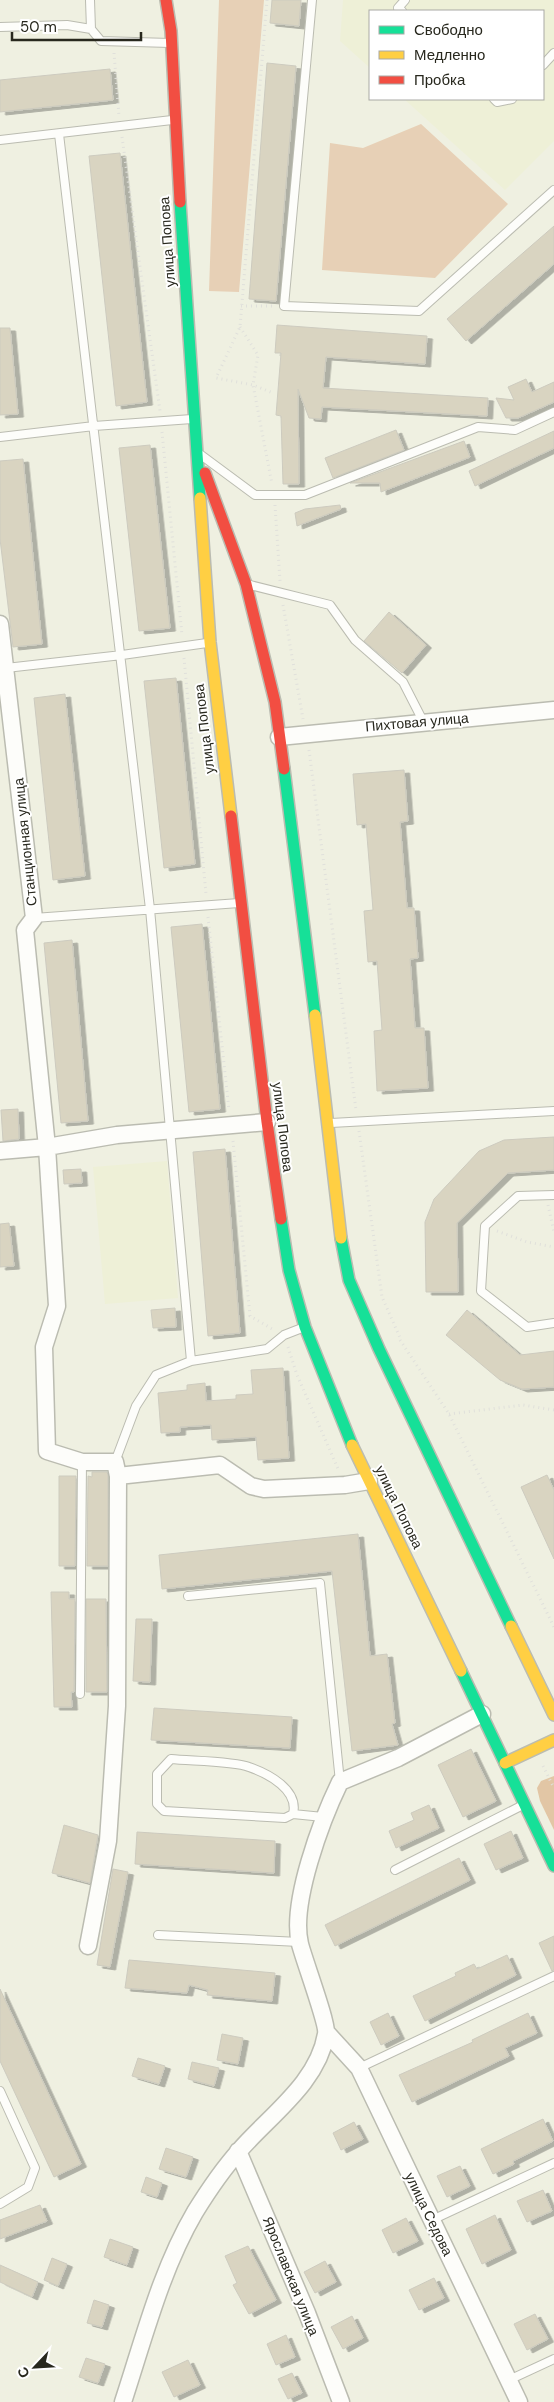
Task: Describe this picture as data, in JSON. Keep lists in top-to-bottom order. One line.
{"streets":{"street":["улица Попова","Пихтовая улица","Станционная улица","улица Седова","Ярославская улица"]},"crossings":[["улица Попова","Пихтовая улица"]],"legend":["Свободно","Медленно","Пробка"],"scale_bar":"50 m","north":"bottom left"}
